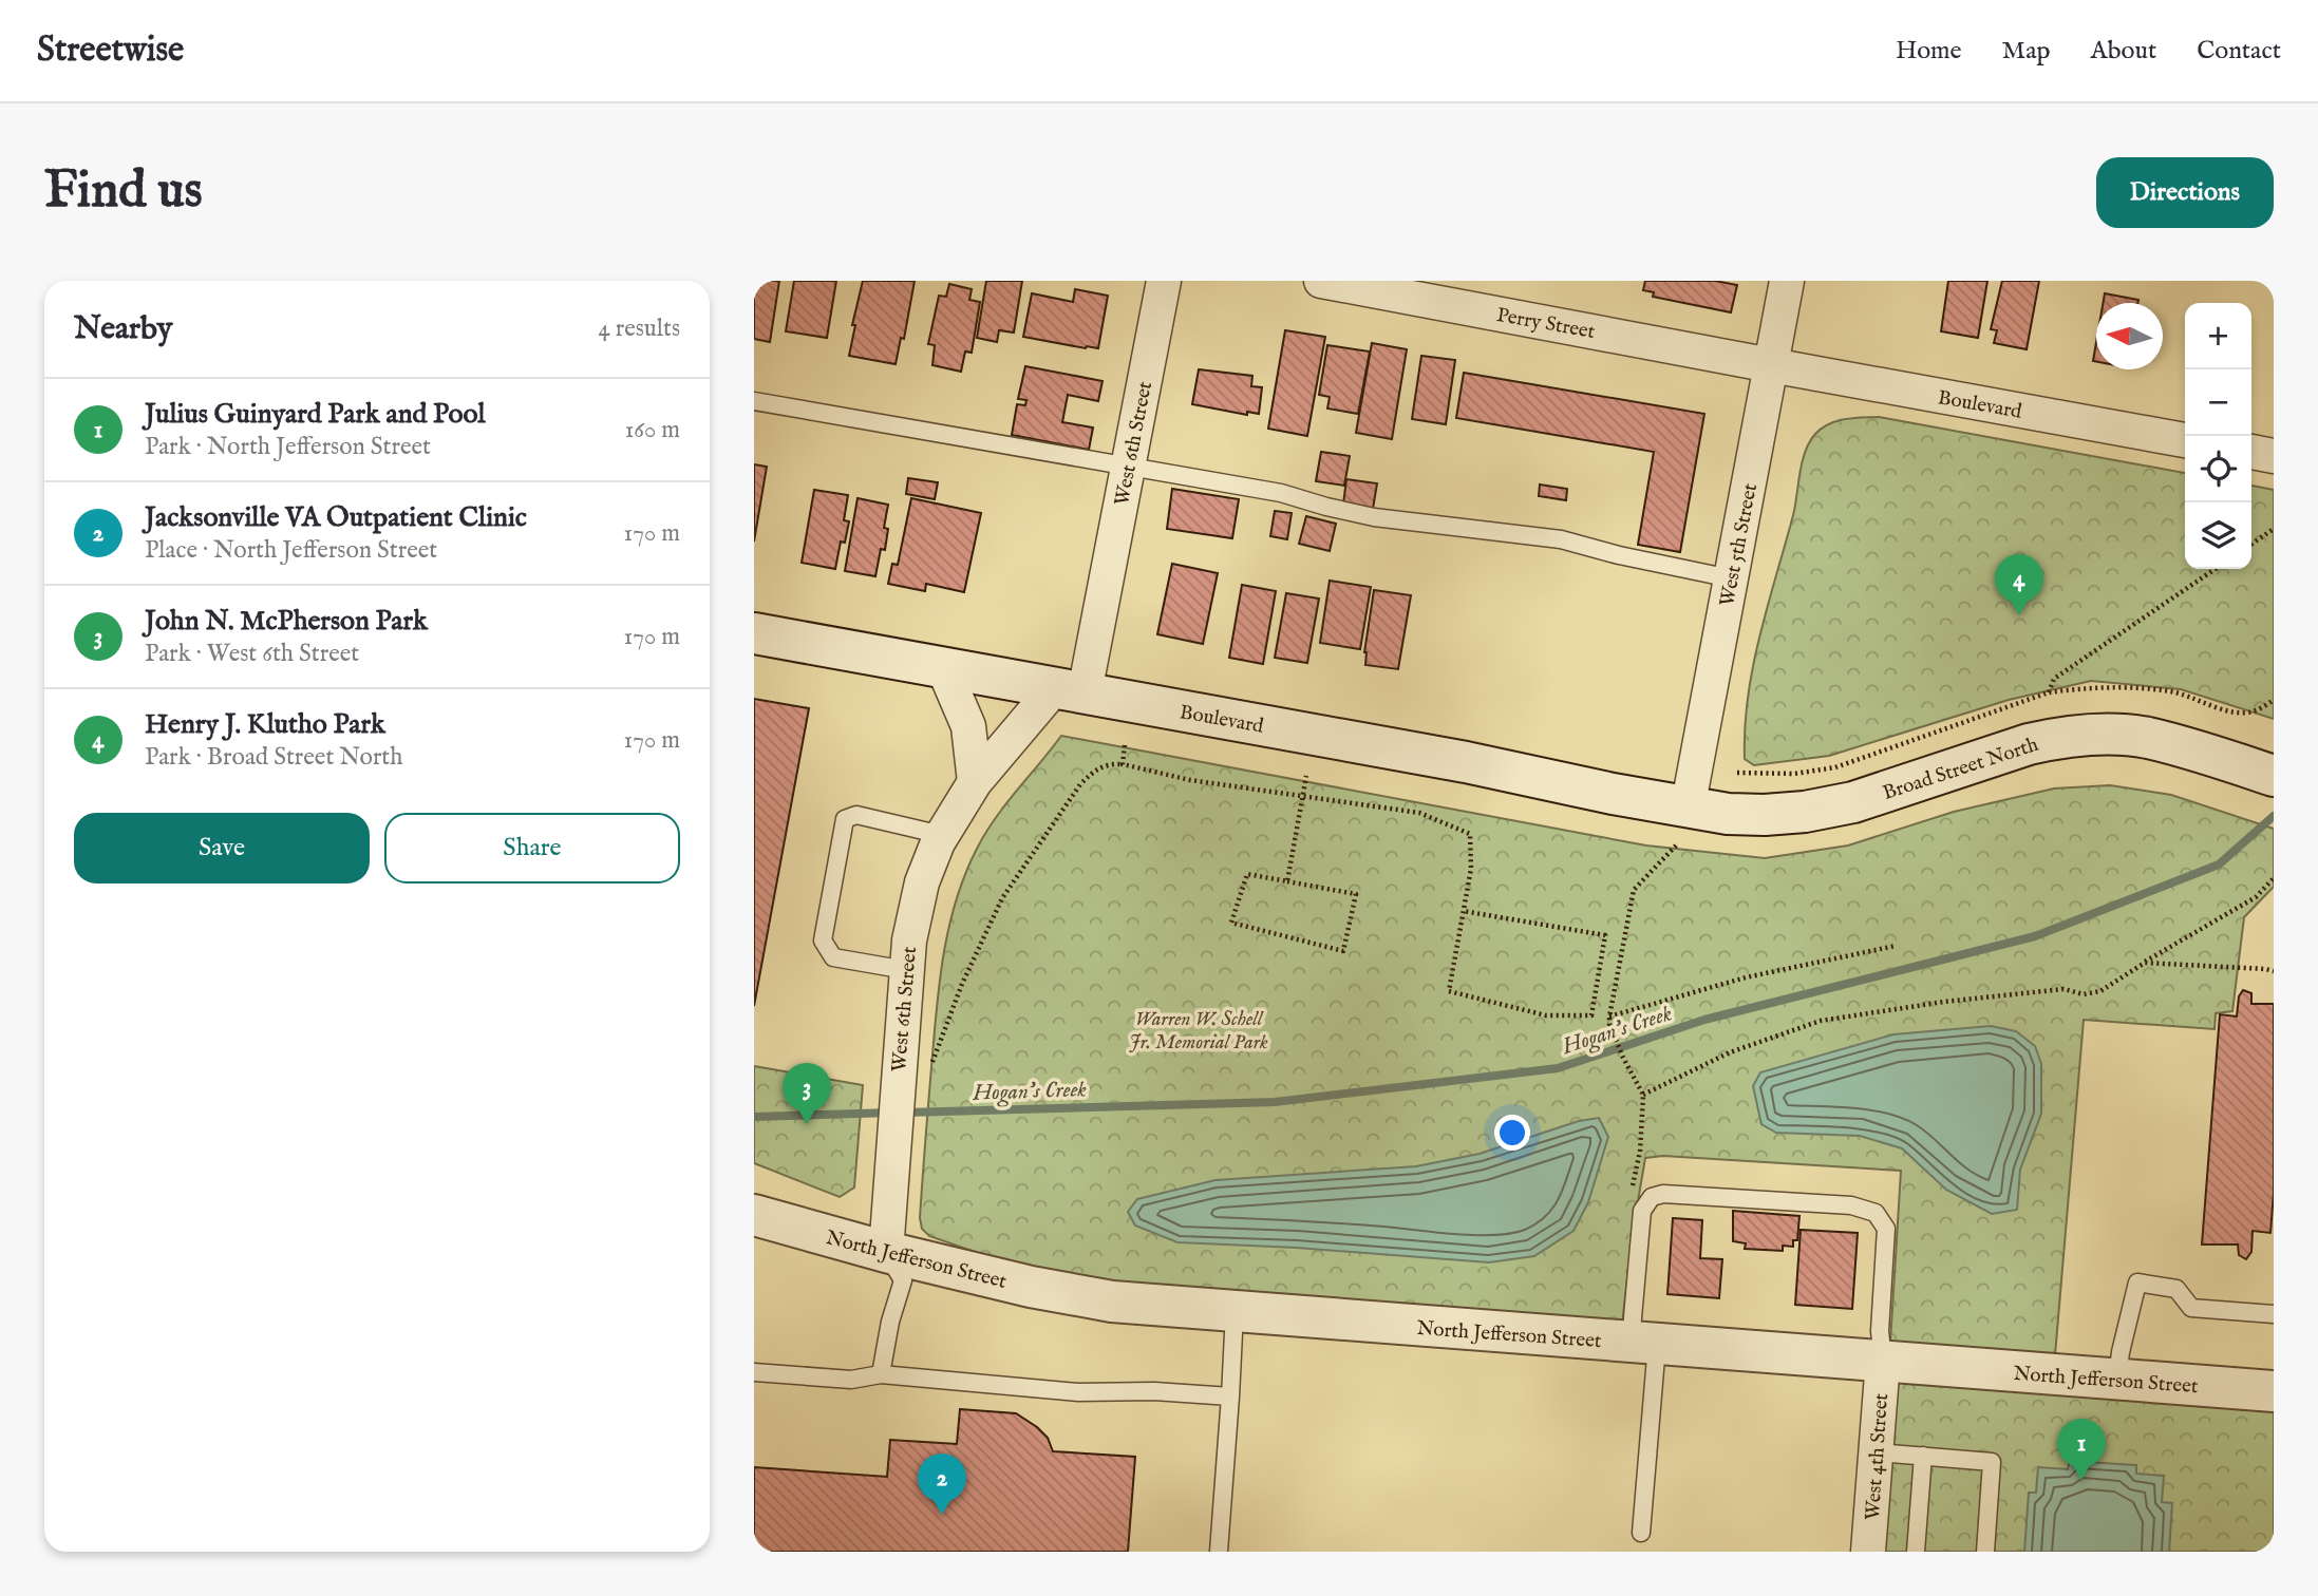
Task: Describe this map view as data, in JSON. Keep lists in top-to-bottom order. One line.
{"streets":{"street":["Perry Street","Boulevard","West 6th Street","West 5th Street","Broad Street North","North Jefferson Street","West 4th Street"]},"crossings":[["Perry Street","Boulevard"],["Perry Street","West 5th Street"],["Boulevard","West 6th Street"],["Boulevard","West 5th Street"],["Boulevard","Broad Street North"],["West 6th Street","North Jefferson Street"],["West 5th Street","Broad Street North"],["North Jefferson Street","West 4th Street"]],"water":["Hogan's Creek"],"parks":["Warren W. Schell Jr. Memorial Park"],"north":"left","page":{"header":"Streetwise","nav":["Home","Map","About","Contact"],"buttons":["Directions",["Save","Share"]],"title":"Find us","heading":["Nearby","4 results"],"map_buttons":["+","−"],"list":[{"mark":"1","name":"Julius Guinyard Park and Pool","note":"Park · North Jefferson Street","value":"160 m"},{"mark":"2","name":"Jacksonville VA Outpatient Clinic","note":"Place · North Jefferson Street","value":"170 m"},{"mark":"3","name":"John N. McPherson Park","note":"Park · West 6th Street","value":"170 m"},{"mark":"4","name":"Henry J. Klutho Park","note":"Park · Broad Street North","value":"170 m"}],"pins":["4","3","1","2"]}}
